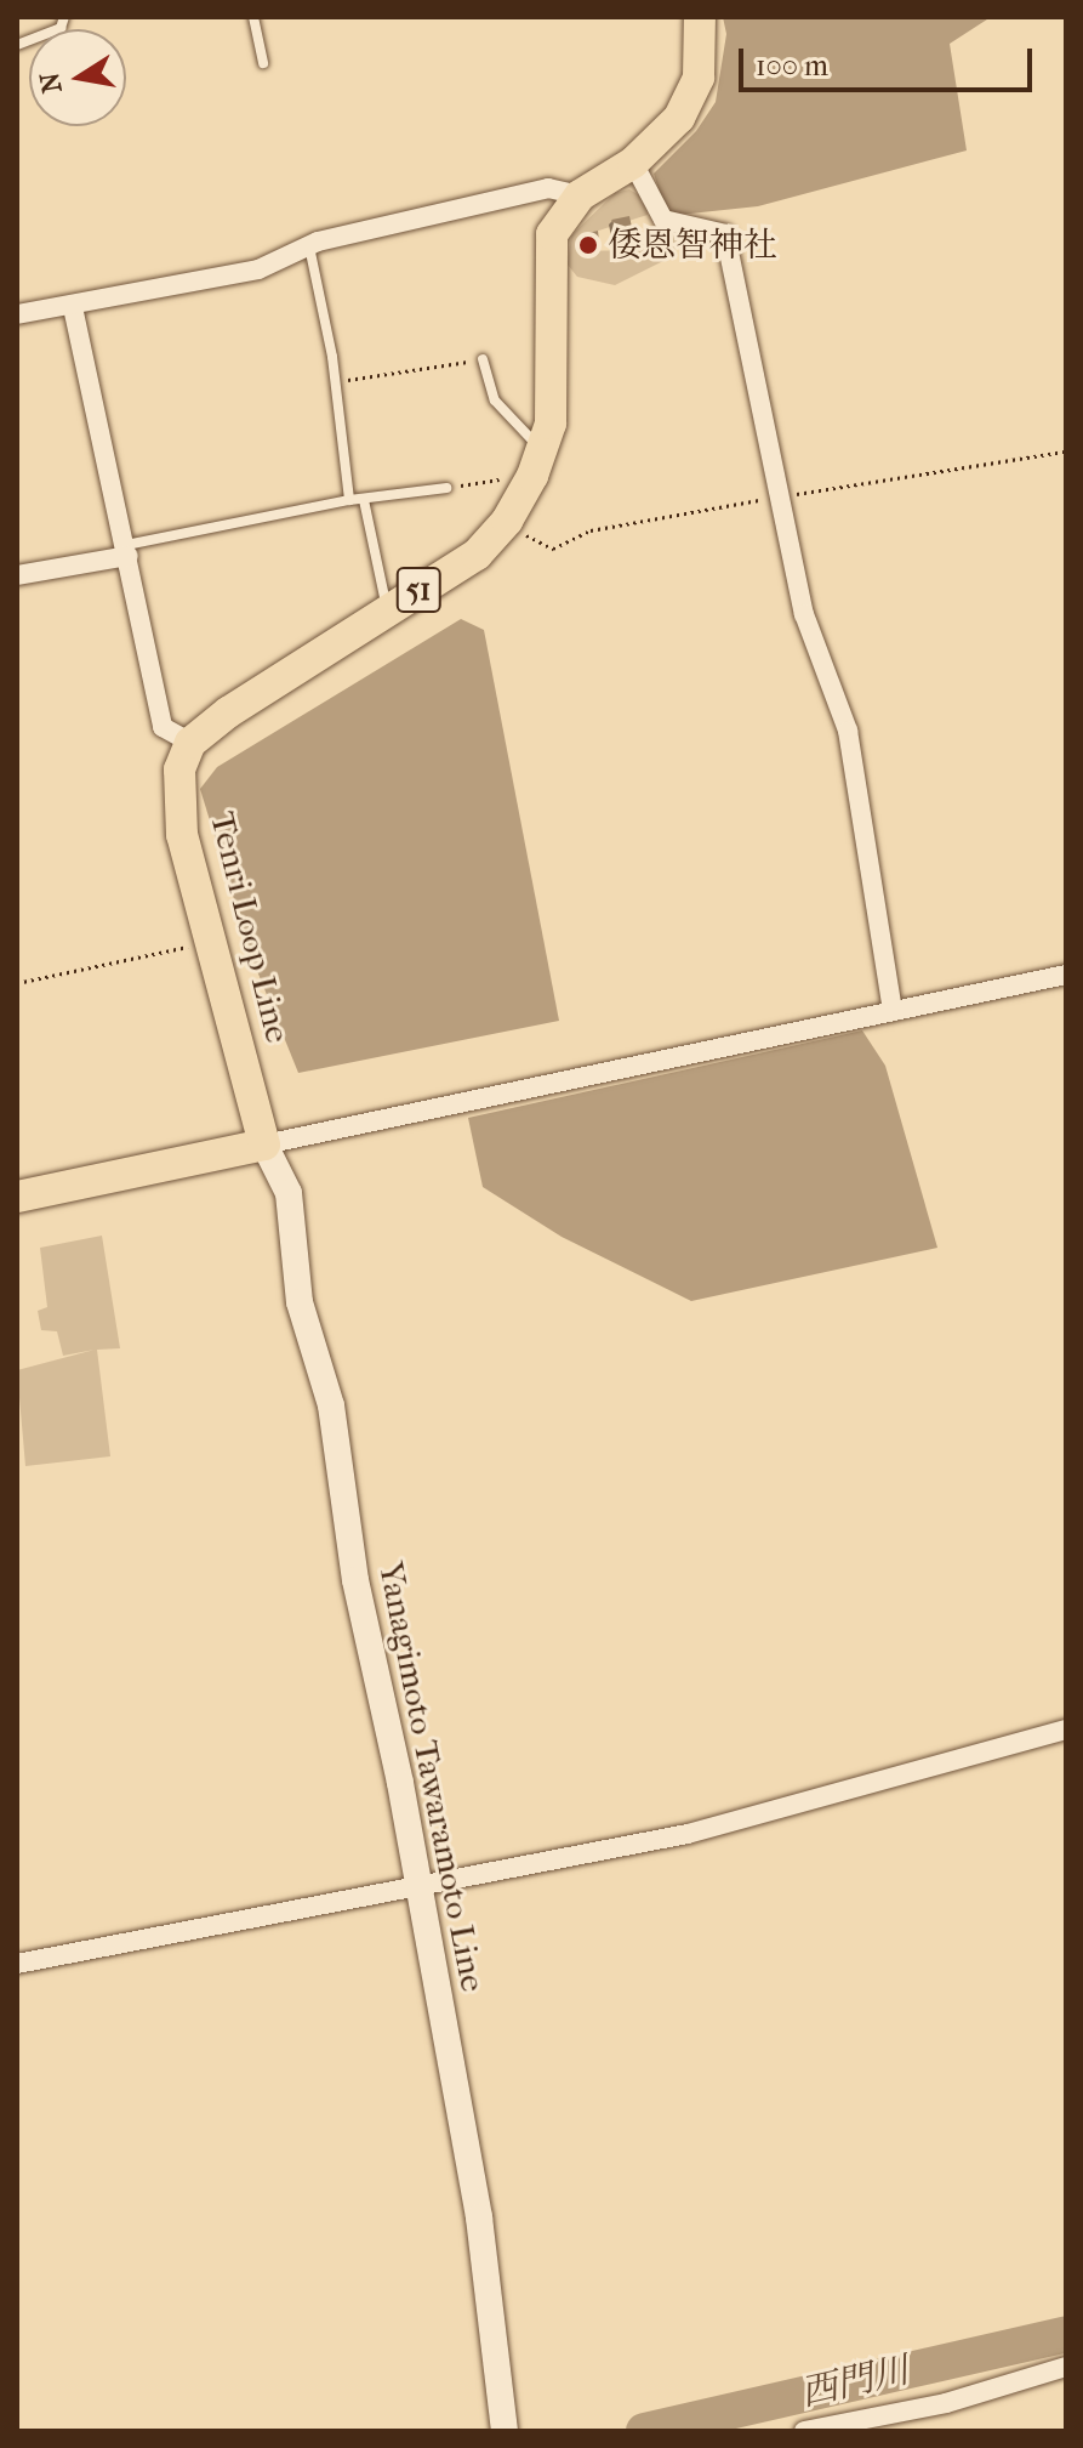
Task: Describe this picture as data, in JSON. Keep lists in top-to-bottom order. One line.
{"streets":{"main road":["51","Tenri Loop Line","Yanagimoto Tawaramoto Line"]},"crossings":[["51","Tenri Loop Line"],["Tenri Loop Line","Yanagimoto Tawaramoto Line"]],"water":["西門川"],"places":["倭恩智神社"],"scale_bar":"100 m","north":"left"}
